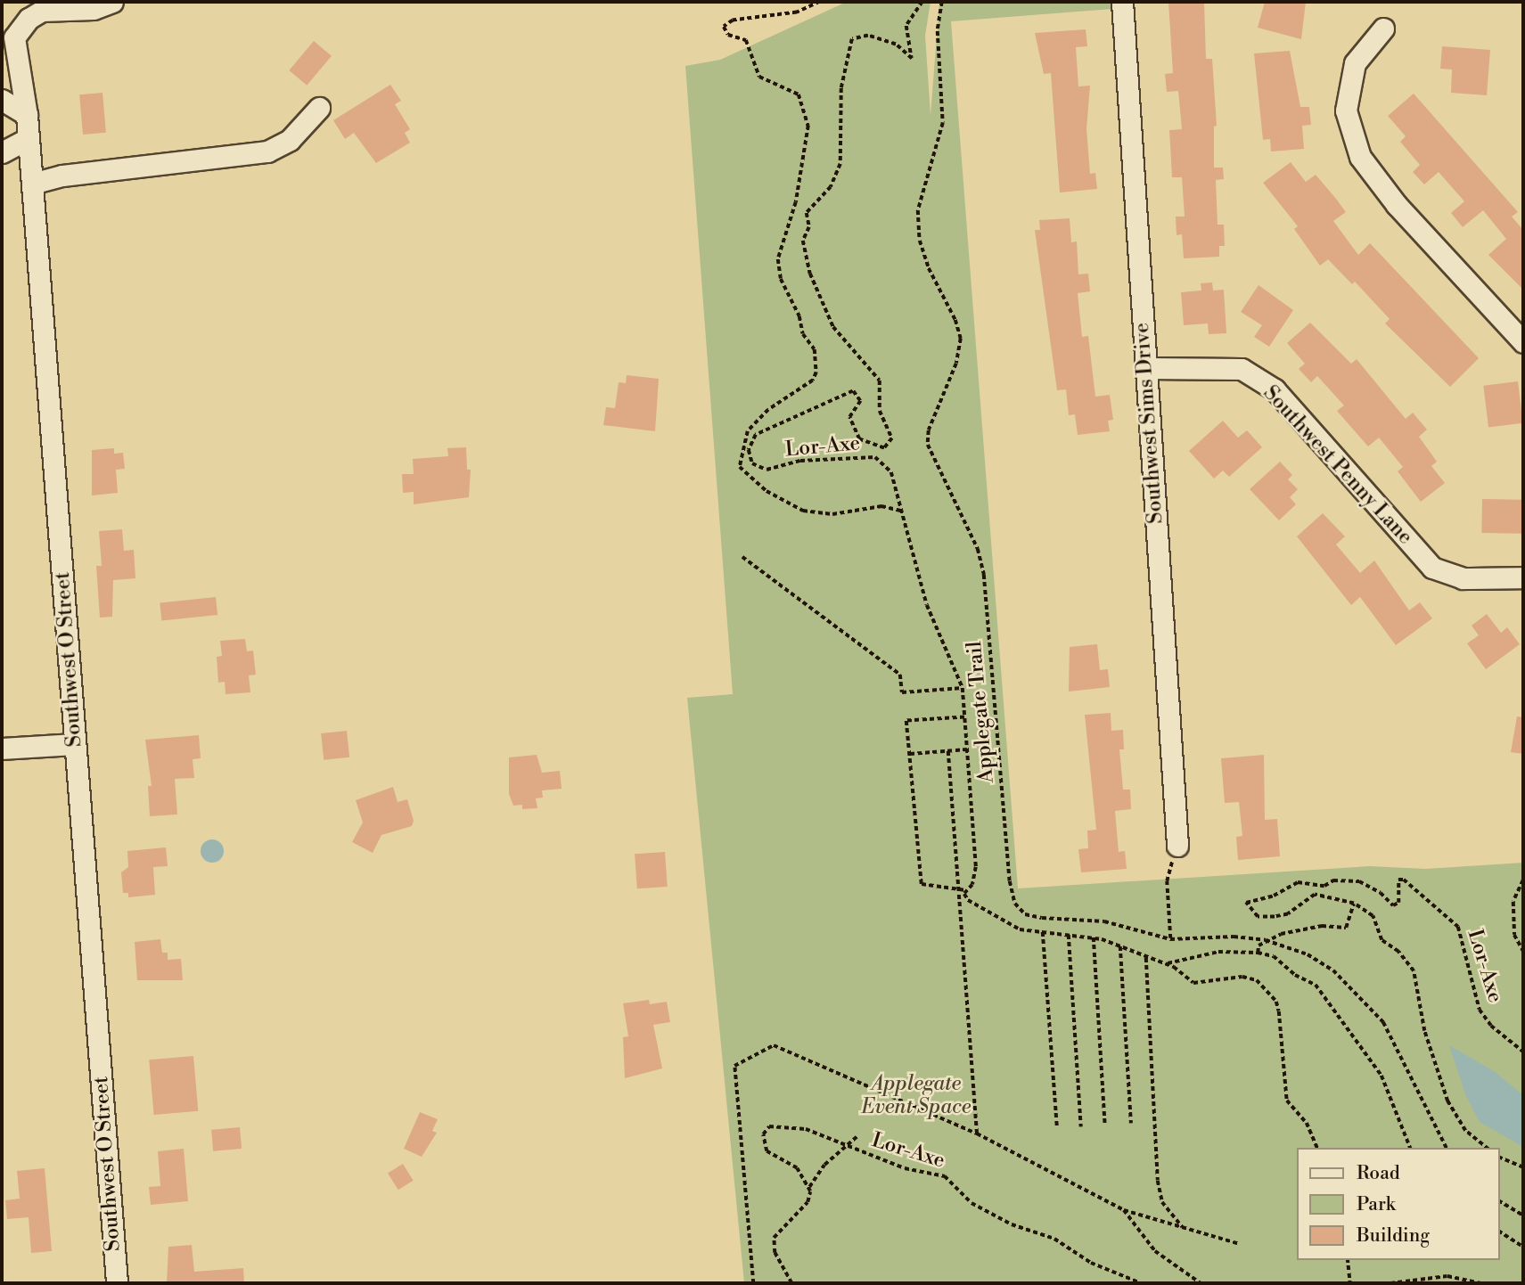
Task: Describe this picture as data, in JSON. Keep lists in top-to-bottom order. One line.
{"streets":{"street":["Southwest Sims Drive","Southwest Penny Lane","Southwest O Street"],"path":["Lor-Axe","Applegate Trail"]},"crossings":[["Southwest Sims Drive","Southwest Penny Lane"]],"parks":["Applegate Event Space"],"legend":["Road","Park","Building"]}
